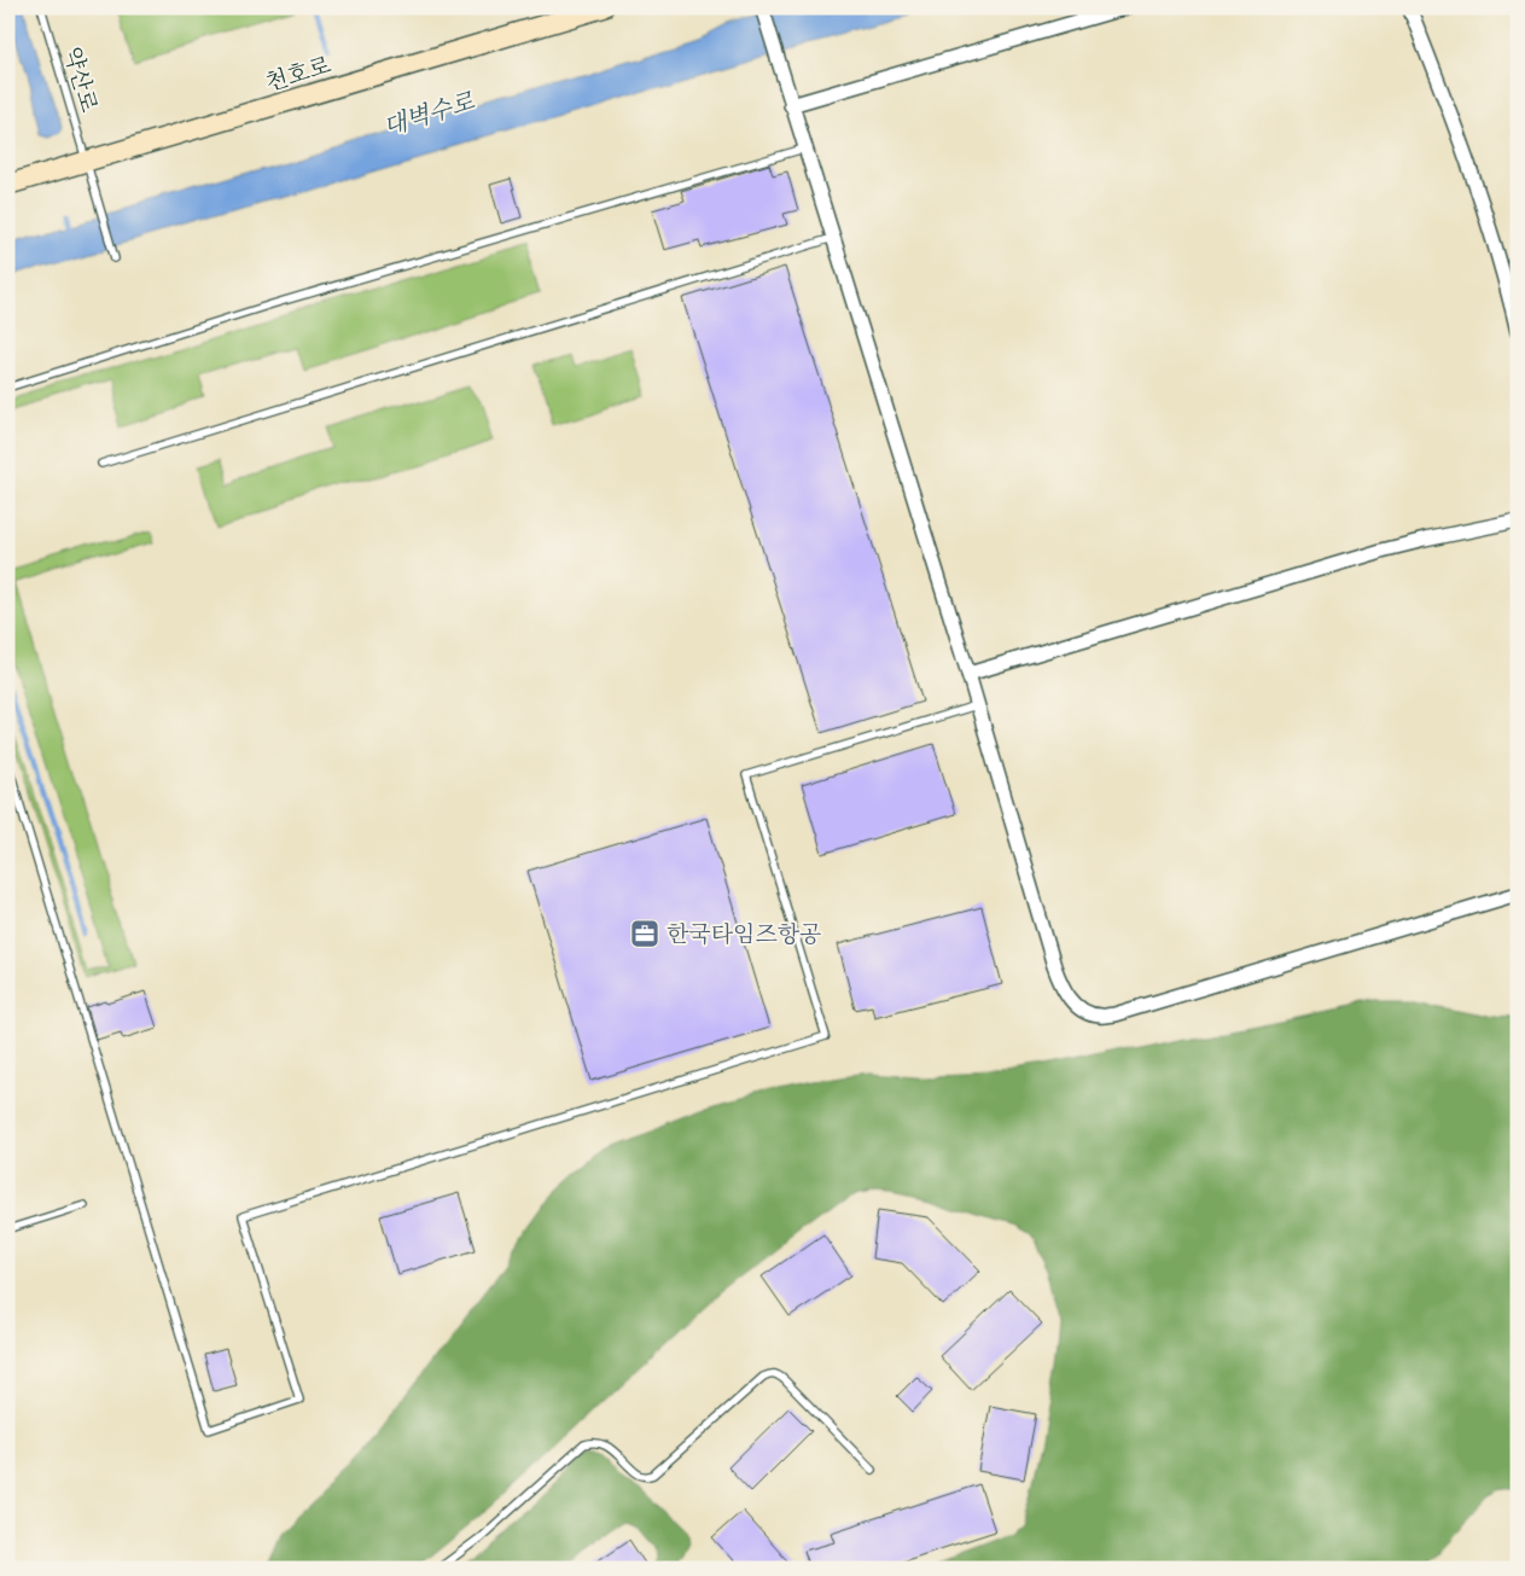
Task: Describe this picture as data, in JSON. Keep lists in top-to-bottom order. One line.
{"streets":{"street":["천호로"],"lane":["약산로"]},"crossings":[["천호로","약산로"]],"water":["대벽수로"],"places":{"office":["한국타임즈항공"]}}
